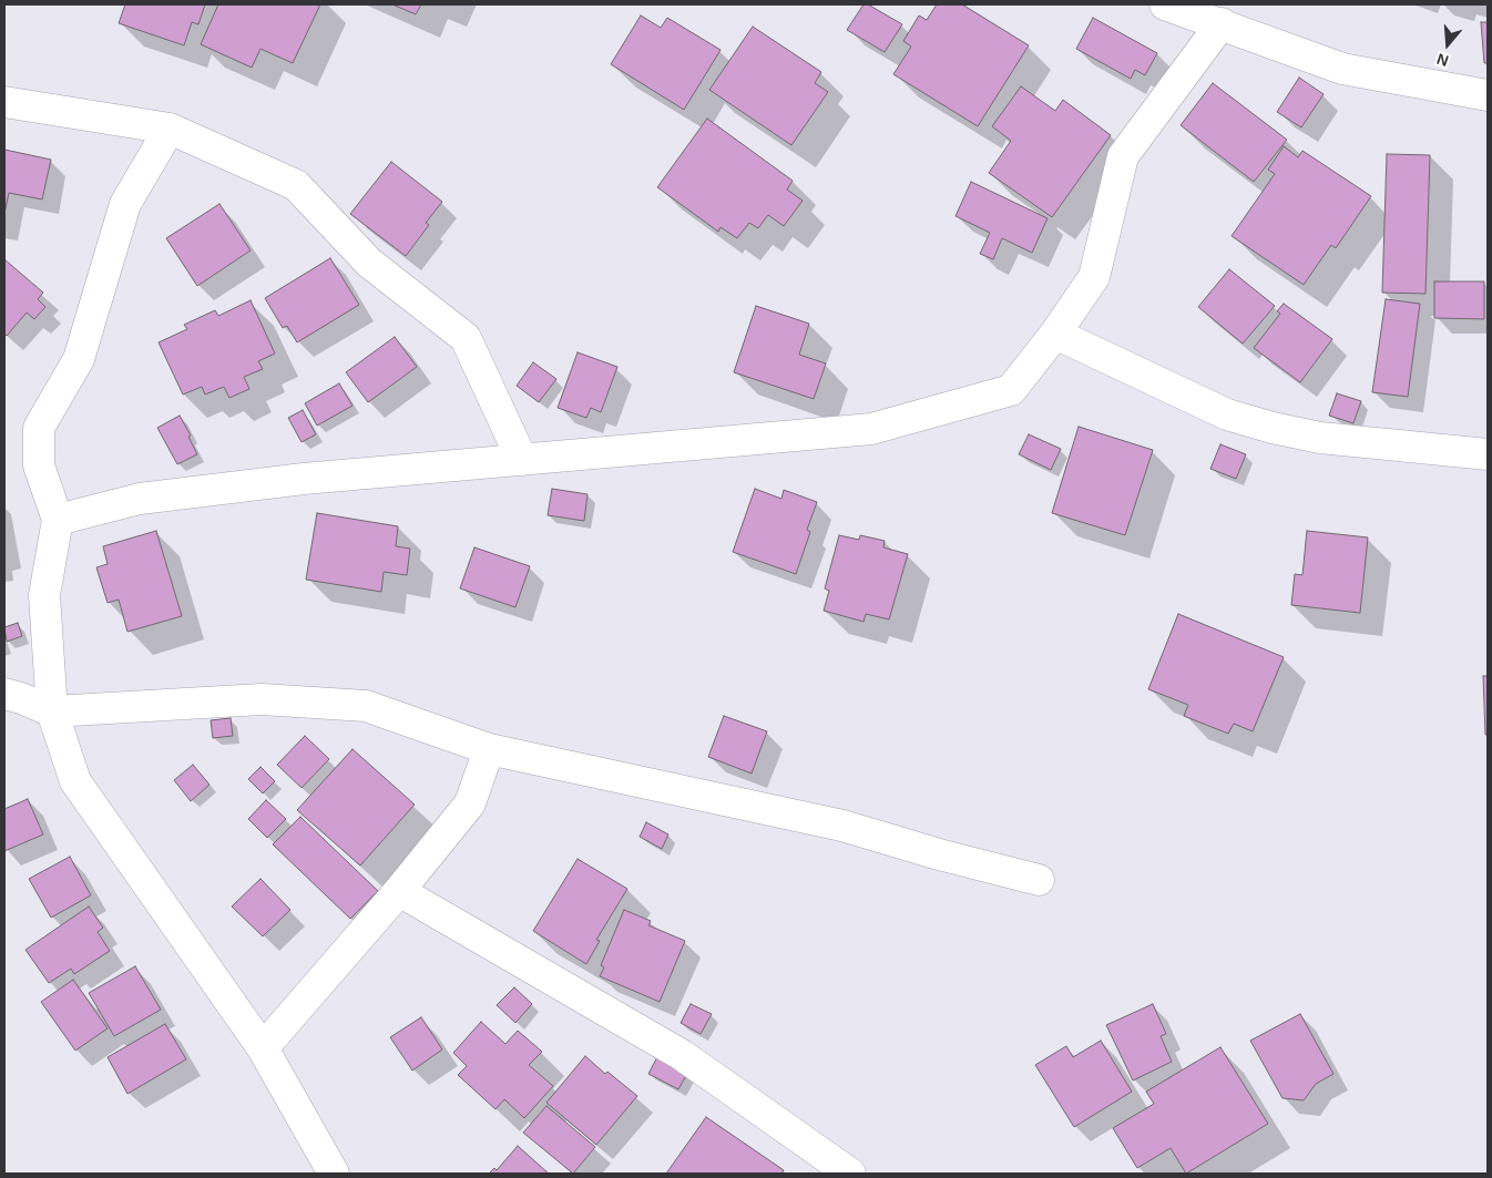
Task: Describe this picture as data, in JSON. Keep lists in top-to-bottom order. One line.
{"north":"bottom"}
